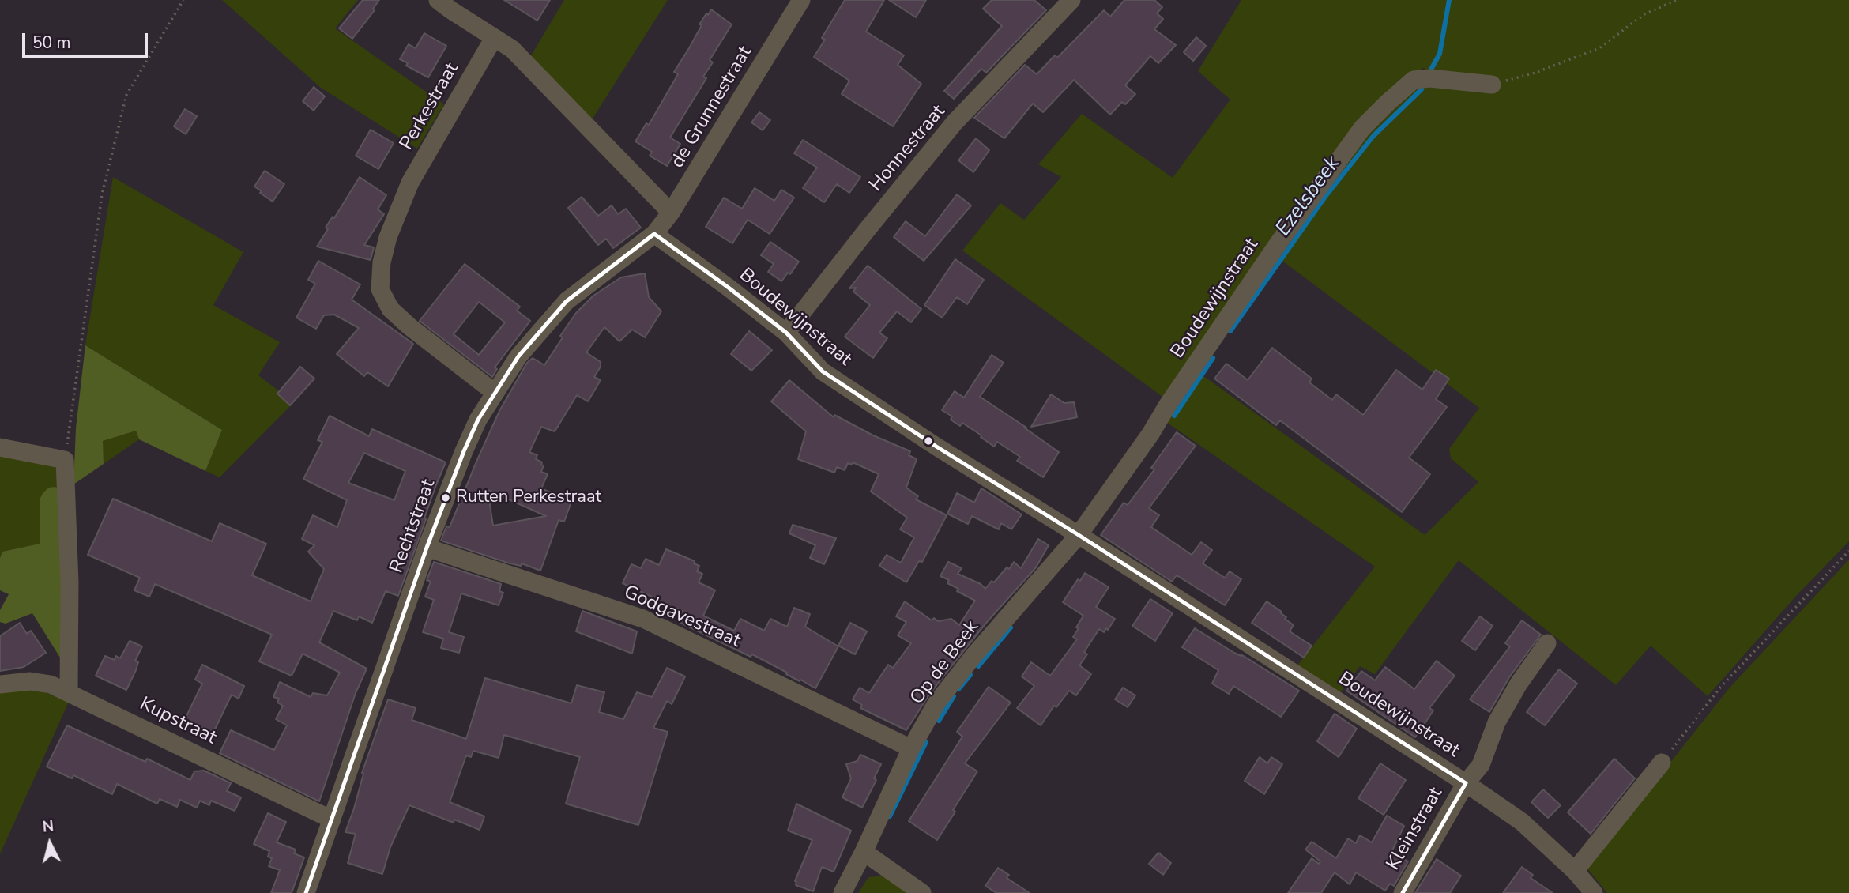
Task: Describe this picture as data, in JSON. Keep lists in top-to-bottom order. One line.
{"streets":{"street":["Perkestraat","de Grunnestraat","Honnestraat","Boudewijnstraat","Rechtstraat","Godgavestraat","Op de Beek","Kupstraat","Kleinstraat"]},"crossings":[["Perkestraat","Rechtstraat"],["de Grunnestraat","Boudewijnstraat"],["de Grunnestraat","Rechtstraat"],["Honnestraat","Boudewijnstraat"],["Boudewijnstraat","Rechtstraat"],["Boudewijnstraat","Op de Beek"],["Boudewijnstraat","Kleinstraat"],["Rechtstraat","Godgavestraat"],["Rechtstraat","Kupstraat"],["Godgavestraat","Op de Beek"]],"water":["Ezelsbeek"],"places":["Rutten Perkestraat"],"scale_bar":"50 m","north":"top"}
